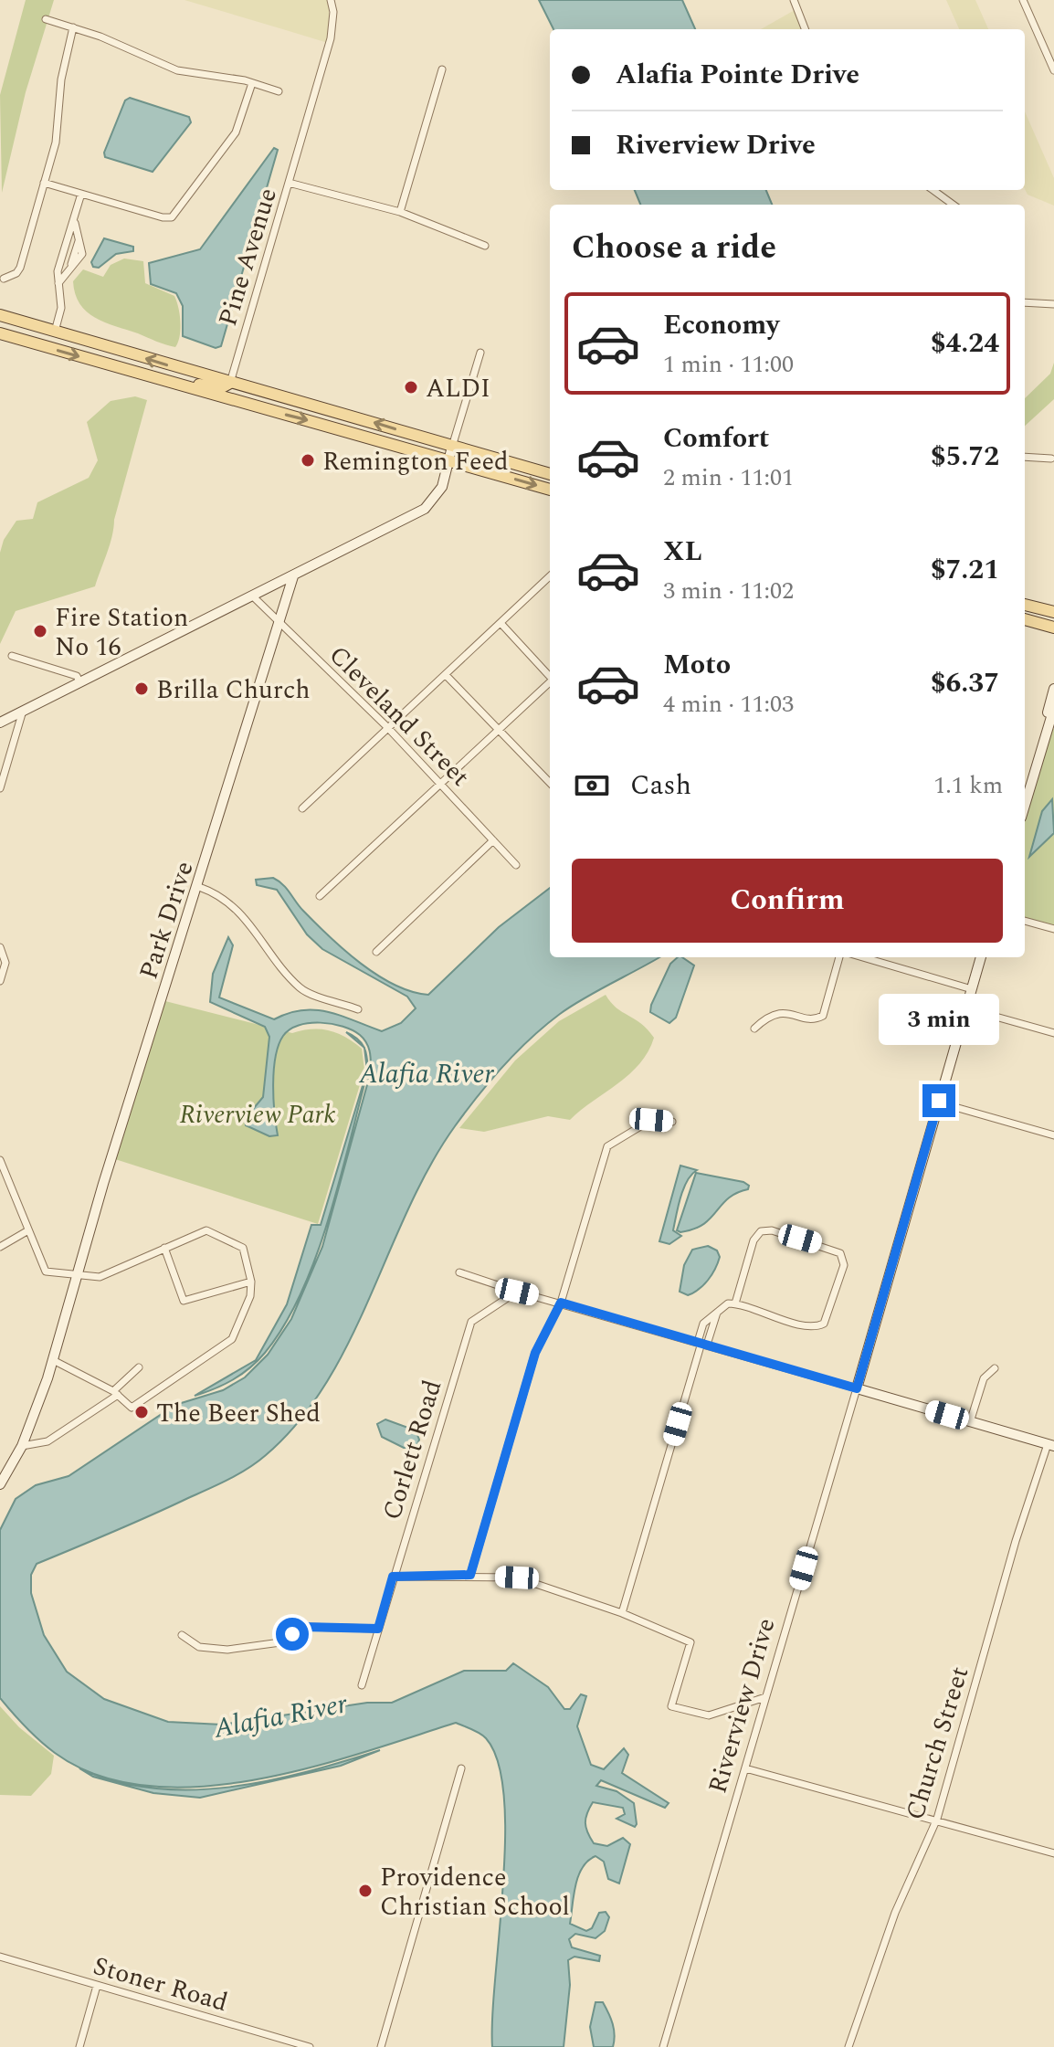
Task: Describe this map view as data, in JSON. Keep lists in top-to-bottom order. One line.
{"streets":{"street":["Pine Avenue","Cleveland Street","Park Drive","Corlett Road","Riverview Drive","Church Street","Stoner Road"]},"crossings":[["Cleveland Street","Park Drive"]],"water":["Alafia River"],"parks":["Riverview Park"],"places":["ALDI","Remington Feed","Fire Station No 16","Brilla Church","The Beer Shed","Providence Christian School"],"page":{"banner":["Alafia Pointe Drive","Riverview Drive"],"heading":"Choose a ride","list":[{"name":"Economy","note":"1 min · 11:00","value":"$4.24"},{"name":"Comfort","note":"2 min · 11:01","value":"$5.72"},{"name":"XL","note":"3 min · 11:02","value":"$7.21"},{"name":"Moto","note":"4 min · 11:03","value":"$6.37"}],"pay":["Cash","1.1 km"],"buttons":"Confirm","bubble":"3 min"}}
